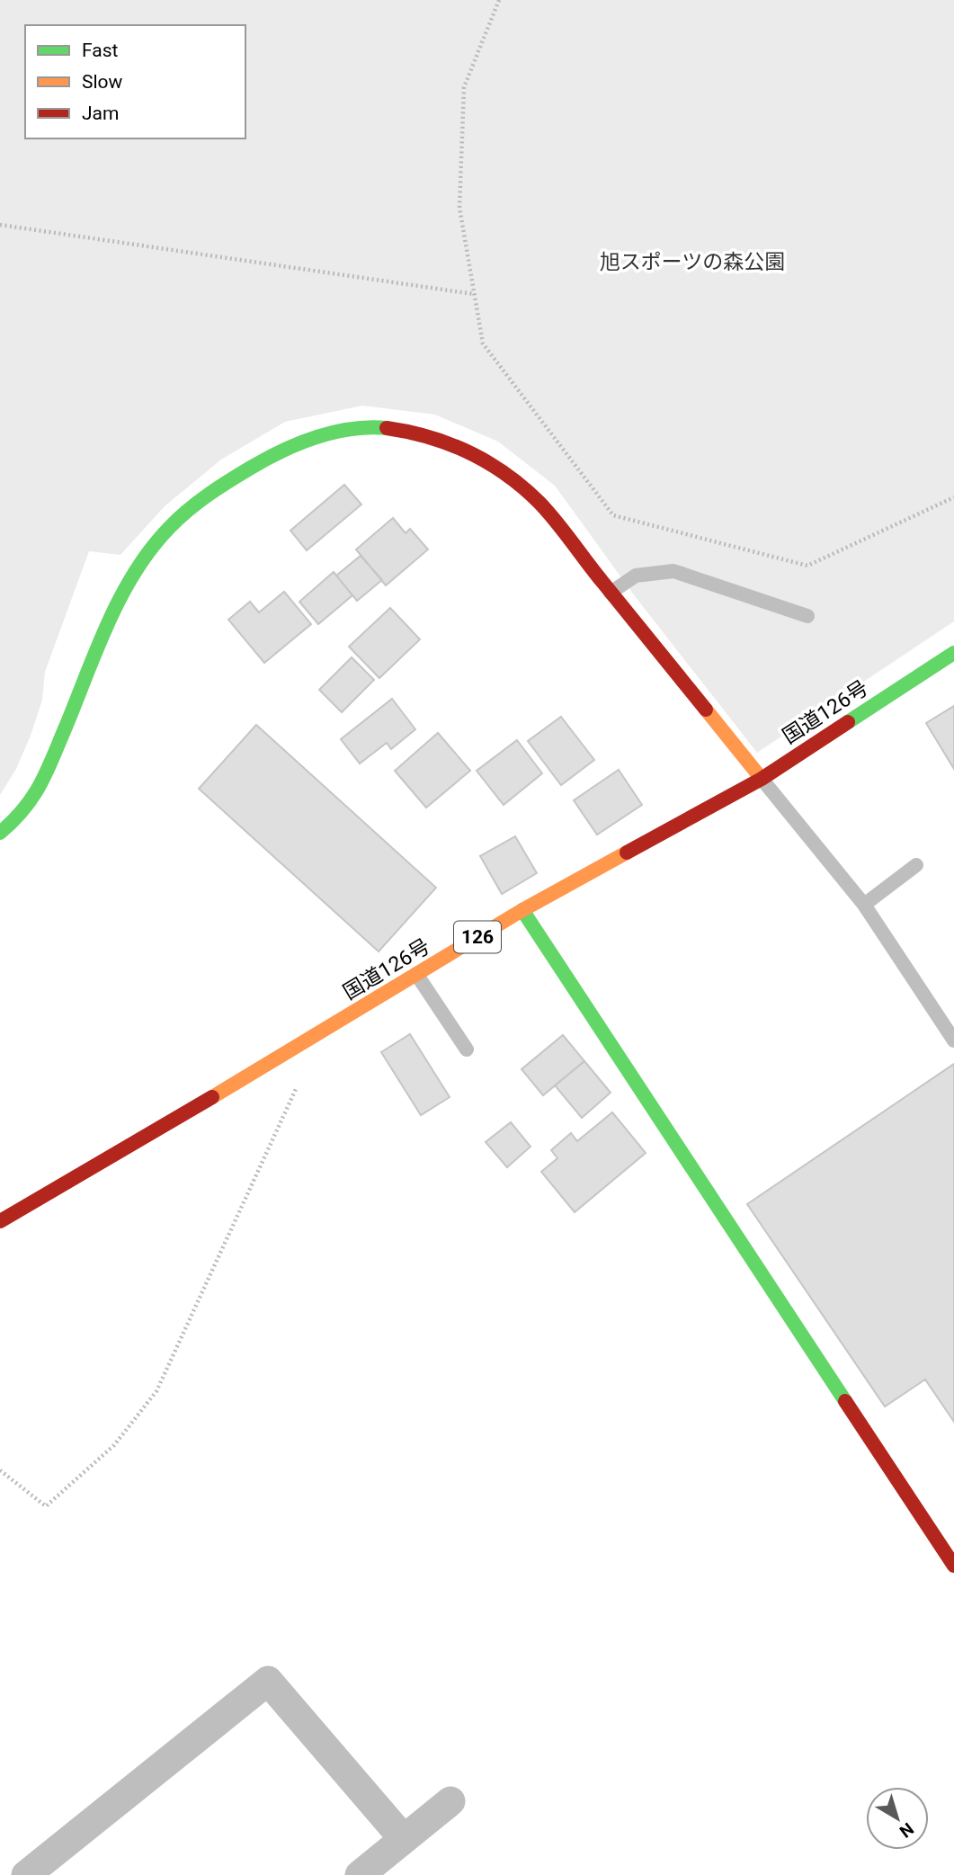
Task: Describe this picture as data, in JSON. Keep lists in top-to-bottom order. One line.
{"streets":{"main road":["国道126号","126"]},"parks":["旭スポーツの森公園"],"legend":["Fast","Slow","Jam"],"north":"bottom right"}
